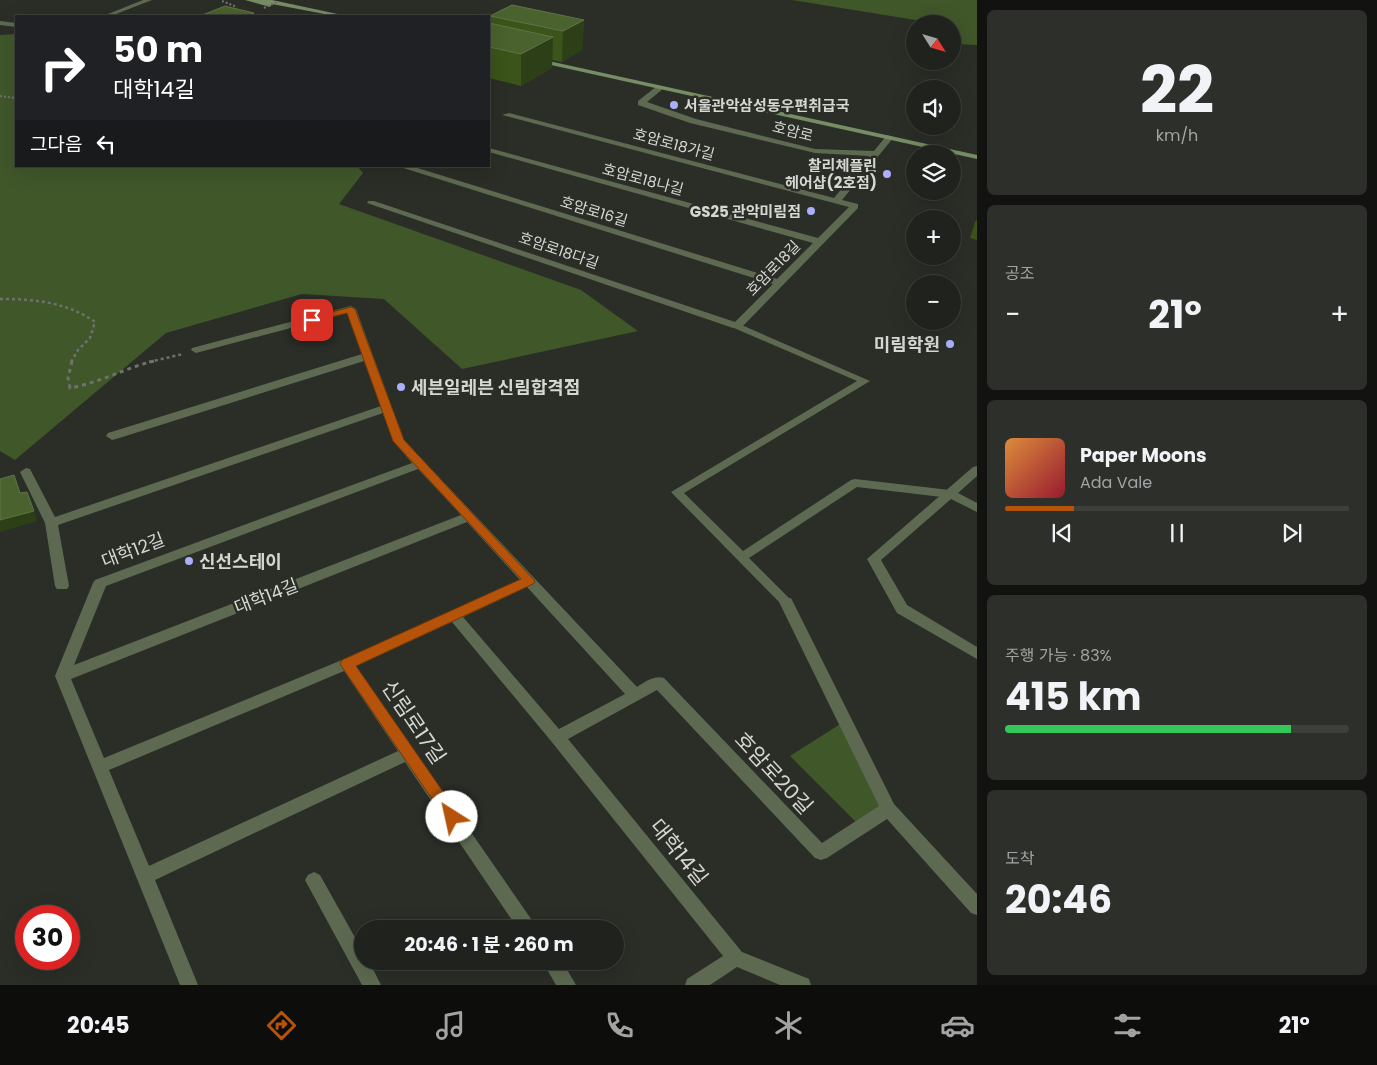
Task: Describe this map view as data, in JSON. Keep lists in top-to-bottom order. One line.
{"streets":{"main road":["호암로"],"street":["호암로18가길","호암로18나길","호암로16길","호암로18다길","호암로18길","대학12길","대학14길","신림로17길","호암로20길"]},"crossings":[["호암로18가길","호암로18길"],["호암로18나길","호암로18길"],["호암로16길","호암로18길"],["호암로18다길","호암로18길"],["대학12길","대학14길"]],"places":["서울관악삼성동우편취급국","찰리체플린 헤어샵(2호점)","GS25 관악미림점","미림학원","세븐일레븐 신림합격점","신선스테이"],"north":"bottom right","page":{"tile":[["22","km/h"],"공조",["주행 가능 · 83%","415 km"],["도착","20:46"]],"map_buttons":["+","−"],"turn":["50 m","대학14길"],"then":"그다음","heat":["−","21°","+"],"song":["Paper Moons","Ada Vale"],"limit":"30","trip":"20:46 · 1 분 · 260 m","tabs":["20:45","21°"]}}
